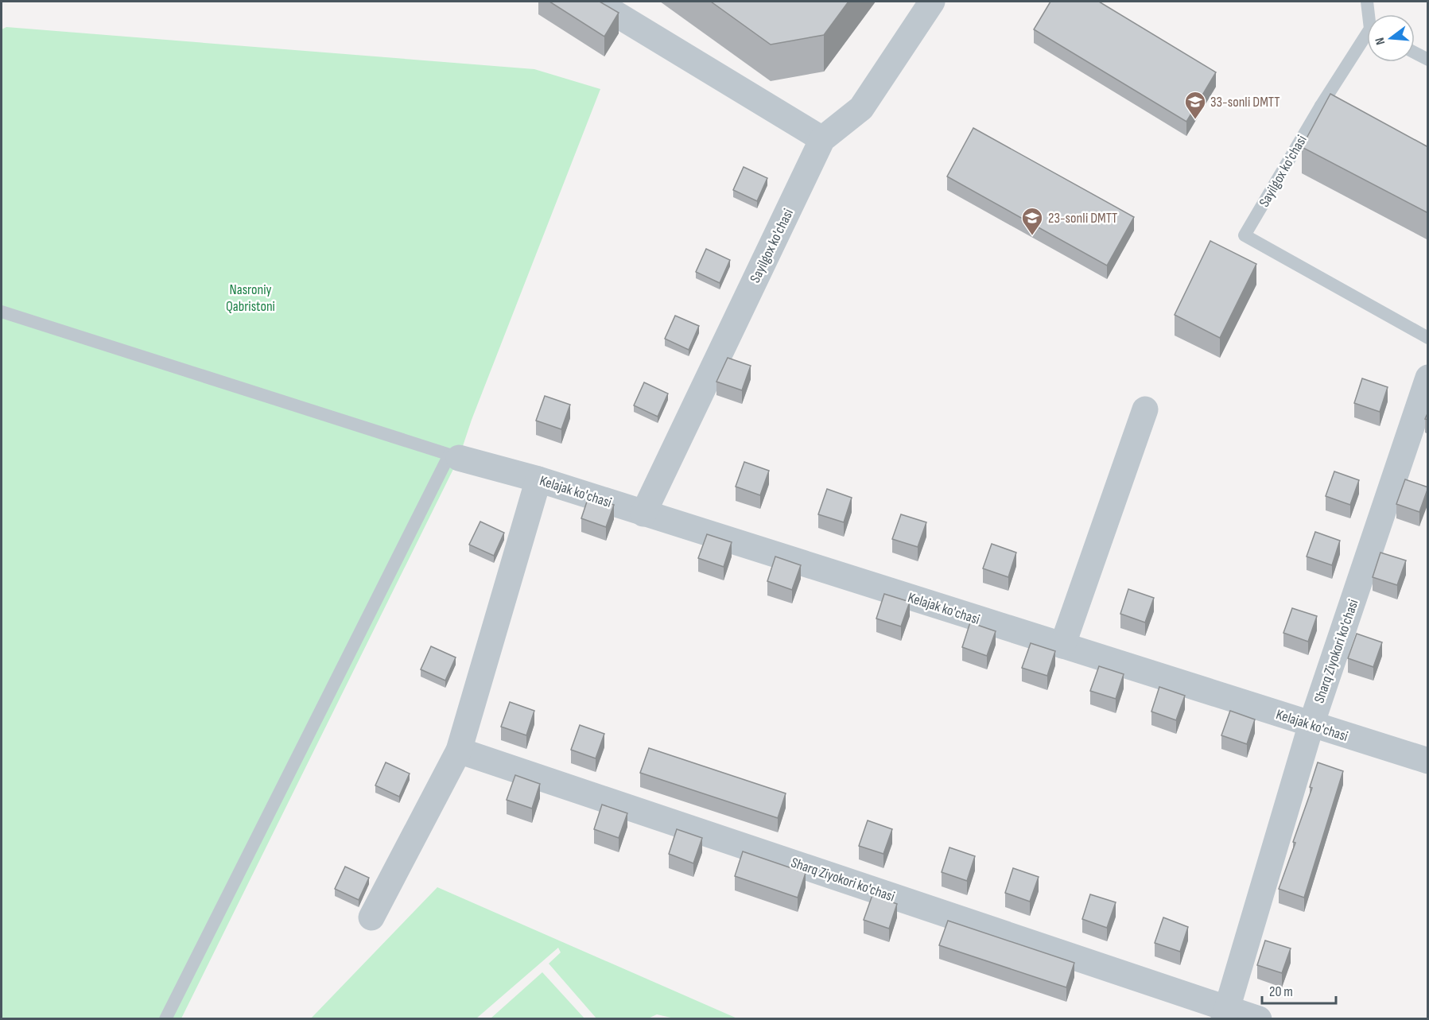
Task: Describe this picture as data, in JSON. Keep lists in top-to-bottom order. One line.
{"streets":{"street":["Sayilgox ko'chasi","Kelajak ko'chasi","Sharq Ziyokori ko'chasi"]},"crossings":[["Sayilgox ko'chasi","Kelajak ko'chasi"],["Kelajak ko'chasi","Sharq Ziyokori ko'chasi"]],"parks":["Nasroniy Qabristoni"],"places":{"school or university":["33-sonli DMTT","23-sonli DMTT"]},"scale_bar":"20 m","north":"left"}
